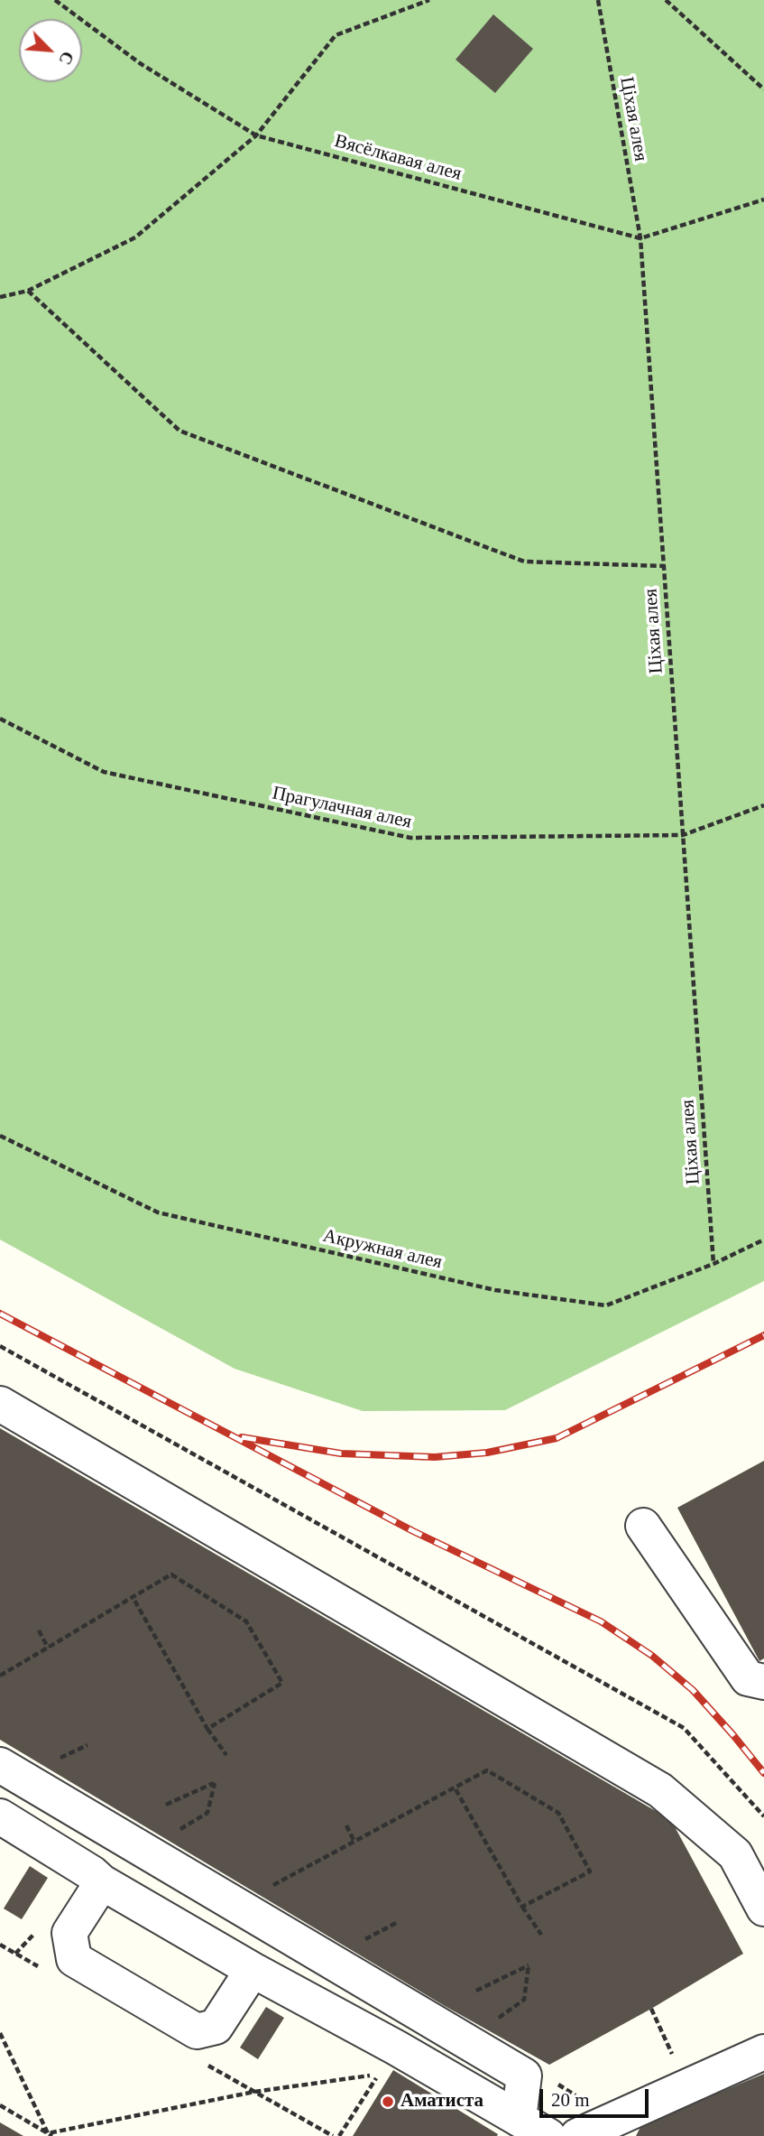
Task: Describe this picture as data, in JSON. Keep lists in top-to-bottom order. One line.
{"streets":{"path":["Ціхая алея","Вясёлкавая алея","Прагулачная алея","Акружная алея"]},"crossings":[["Ціхая алея","Вясёлкавая алея"],["Ціхая алея","Прагулачная алея"],["Ціхая алея","Акружная алея"]],"places":["Аматиста"],"scale_bar":"20 m","north":"bottom right"}
